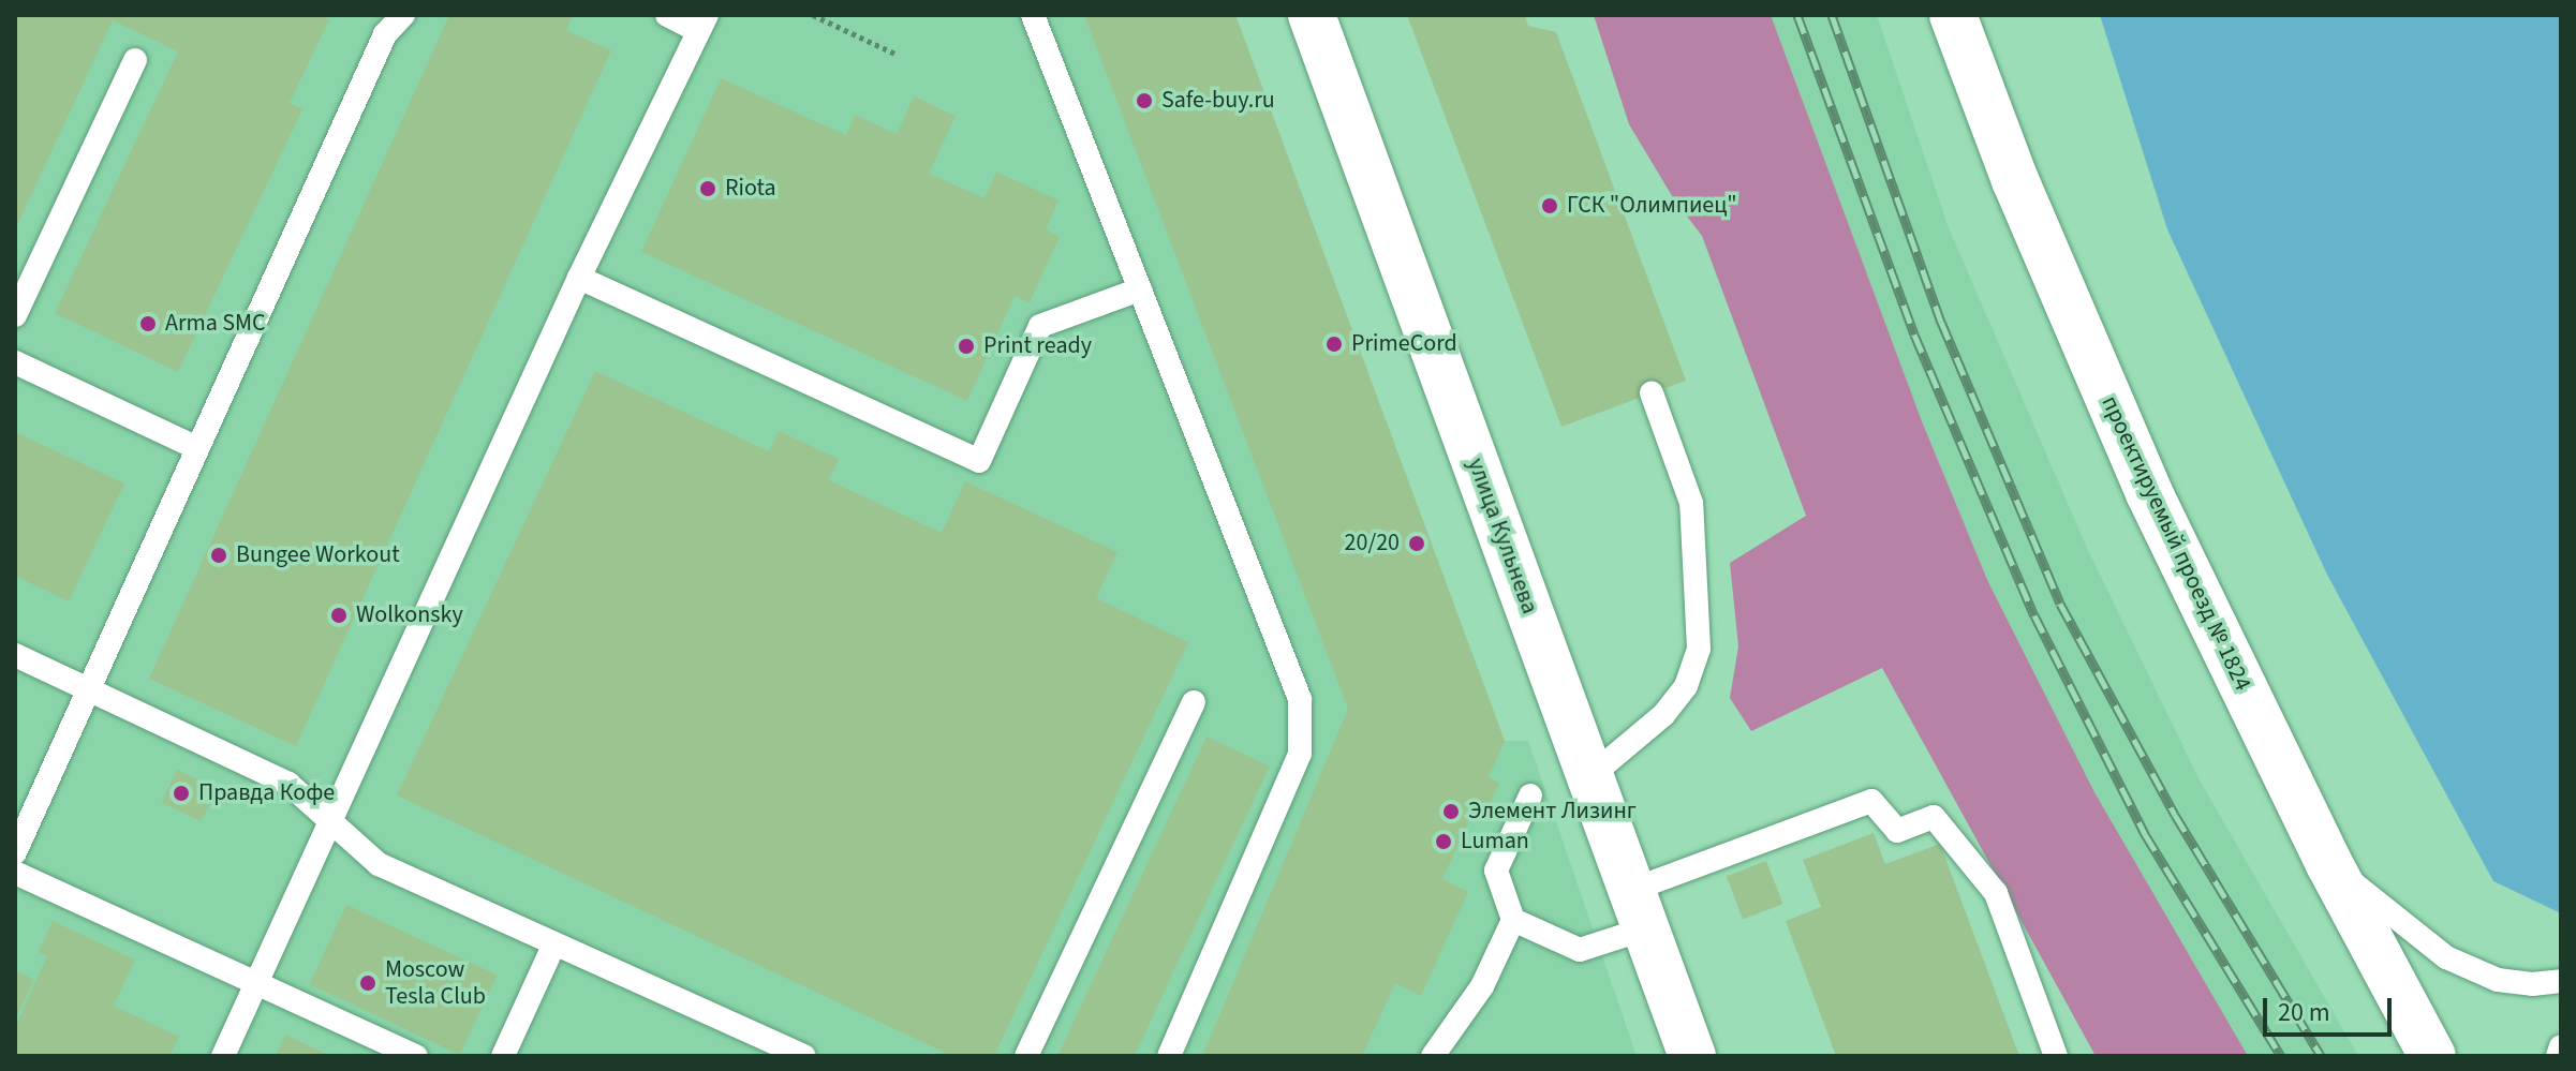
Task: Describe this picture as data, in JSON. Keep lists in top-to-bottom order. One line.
{"streets":{"street":["улица Кульнева","проектируемый проезд № 1824"]},"places":["Safe-buy.ru","Riota","ГСК \"Олимпиец\"","Arma SMC","PrimeCord","Print ready","20/20","Bungee Workout","Wolkonsky","Правда Кофе","Элемент Лизинг","Luman","Moscow Tesla Club"],"scale_bar":"20 m"}
